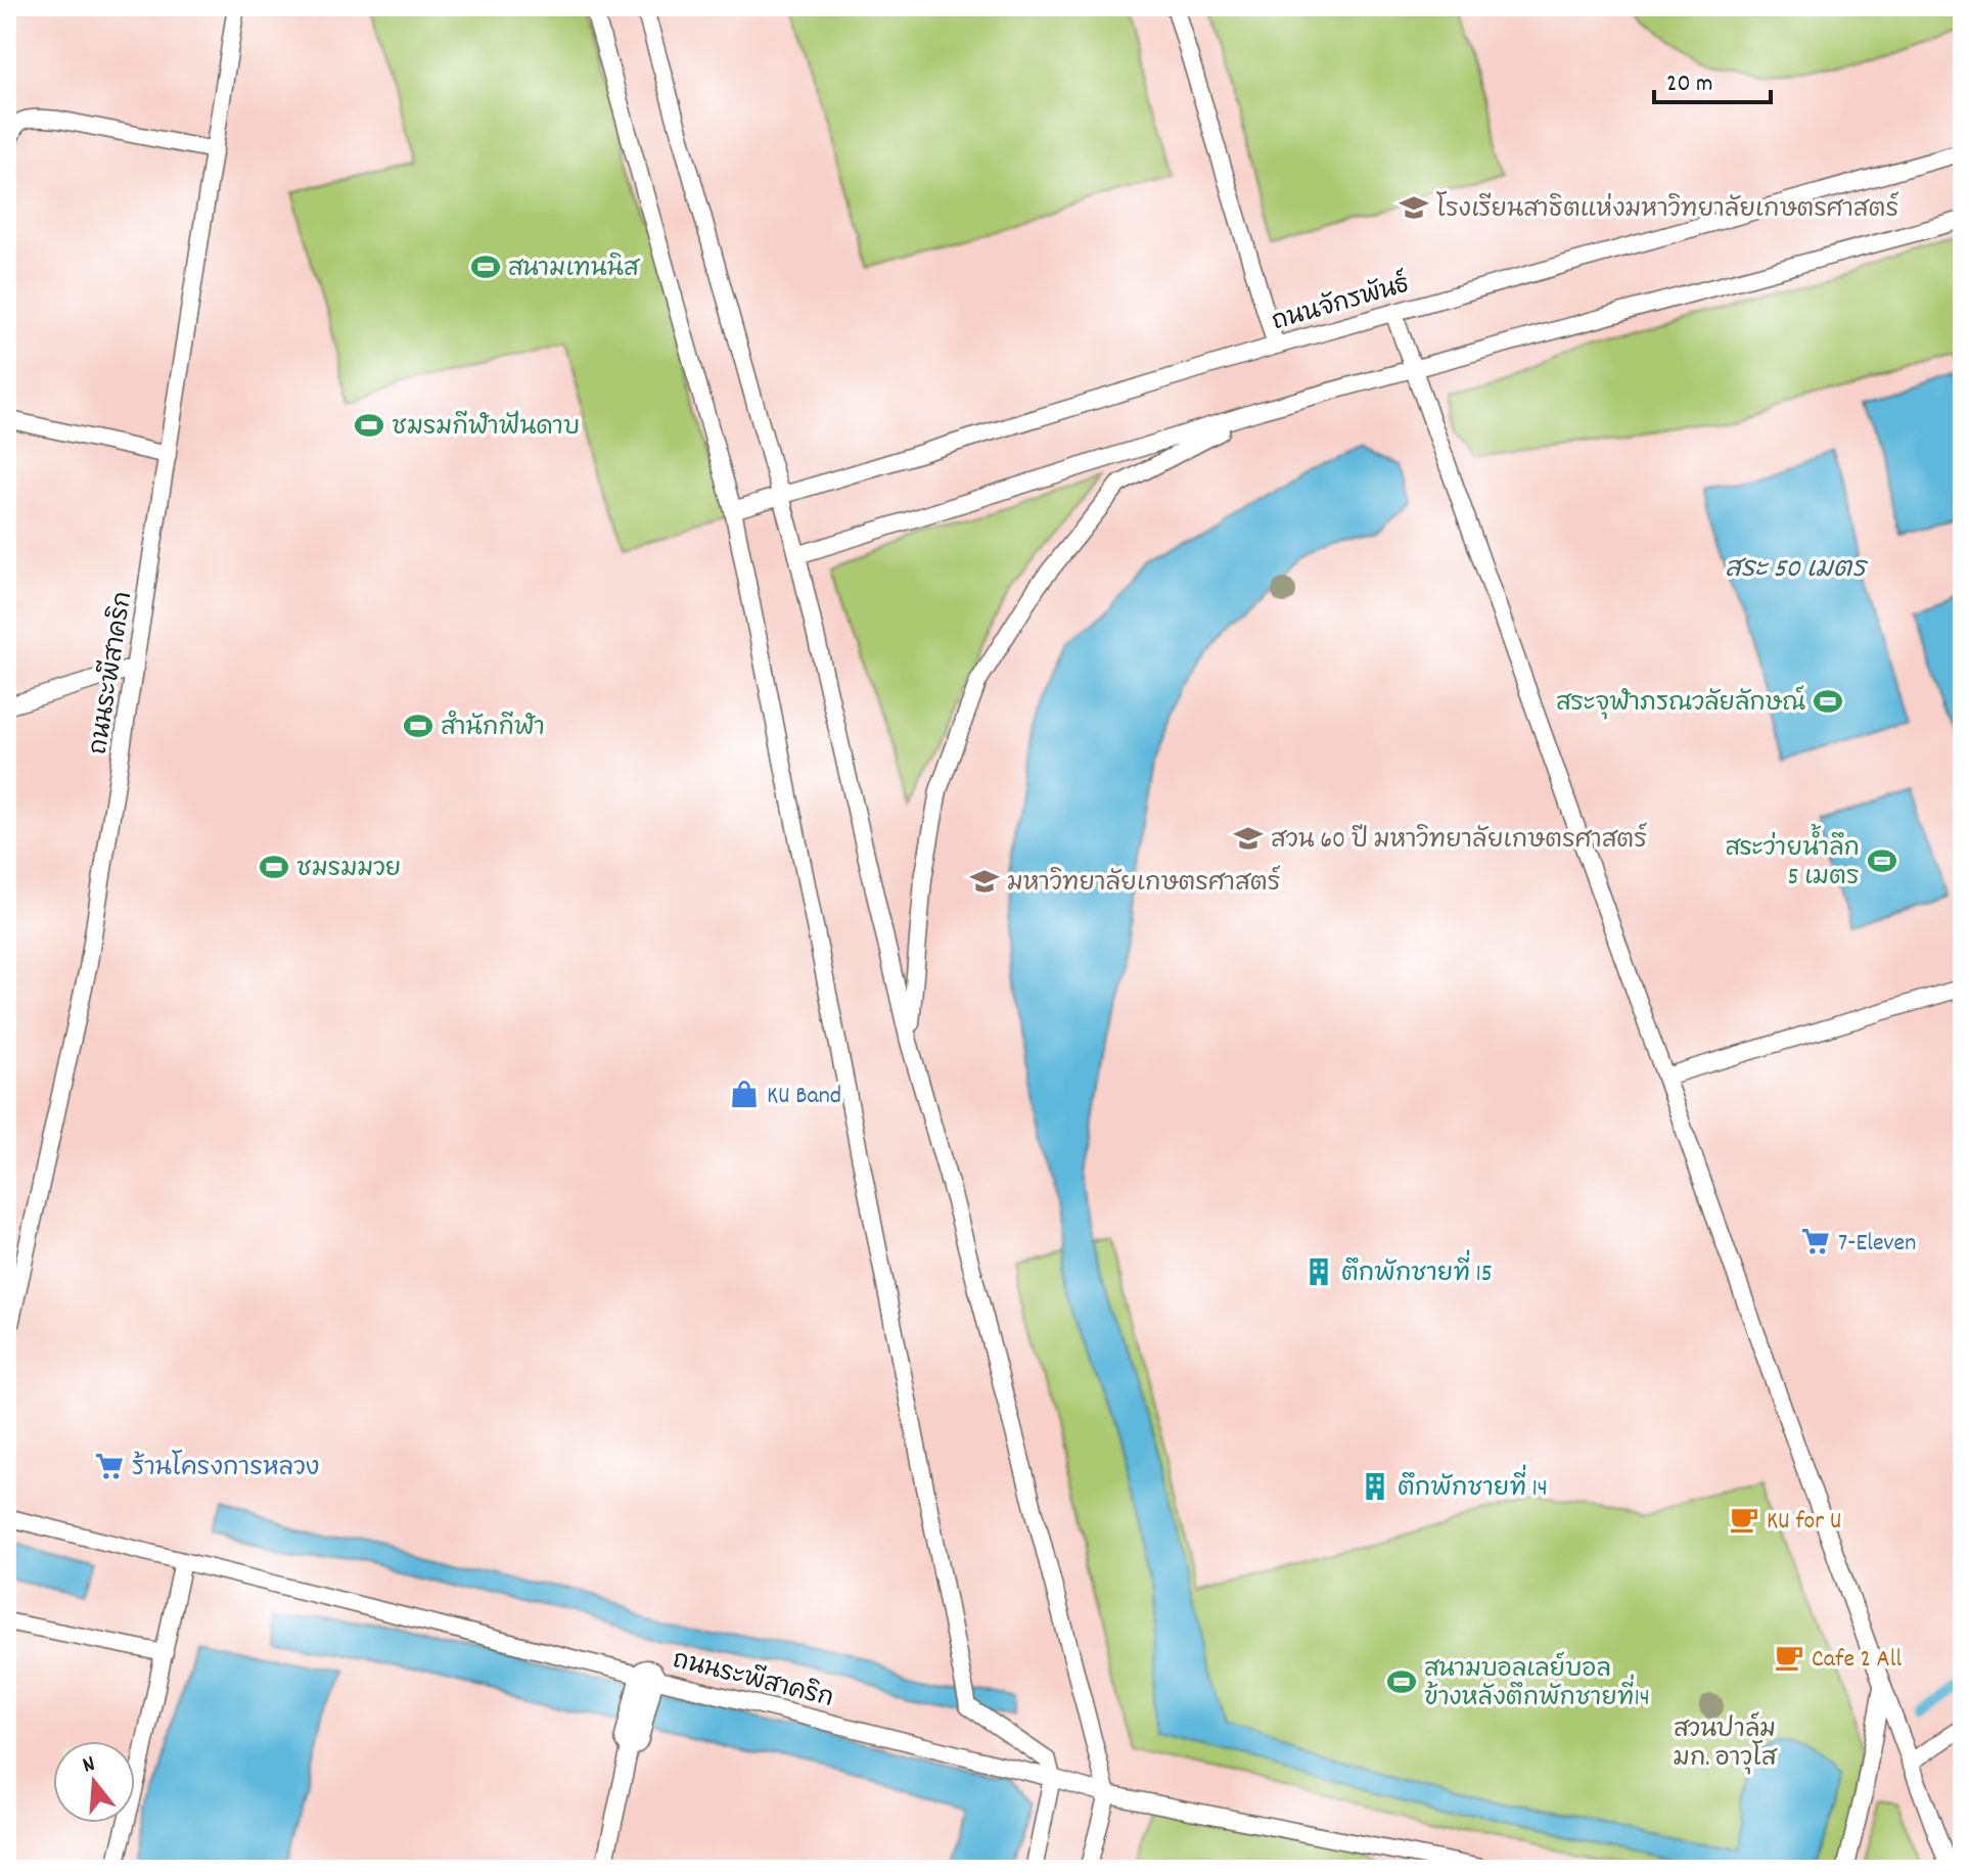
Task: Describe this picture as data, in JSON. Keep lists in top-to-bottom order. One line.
{"streets":{"lane":["ถนนจักรพันธ์","ถนนระพีสาคริก"]},"water":["สระ 50 เมตร"],"parks":["สวนปาล์ม มก. อาวุโส"],"places":{"school or university":["โรงเรียนสาธิตแห่งมหาวิทยาลัยเกษตรศาสตร์","สวน 60 ปี มหาวิทยาลัยเกษตรศาสตร์","มหาวิทยาลัยเกษตรศาสตร์"],"sports":["สนามเทนนิส","ชมรมกีฬาฟันดาบ","สระจุฬาภรณวลัยลักษณ์","สำนักกีฬา","สระว่ายน้ำลึก 5 เมตร","ชมรมมวย","สนามบอลเลย์บอล ข้างหลังตึกพักชายที่14"],"shop":["KU Band"],"supermarket":["7-Eleven","ร้านโครงการหลวง"],"building":["ตึกพักชายที่ 15","ตึกพักชายที่ 14"],"cafe":["KU for U","Cafe 2 All"]},"scale_bar":"20 m","north":"top"}
